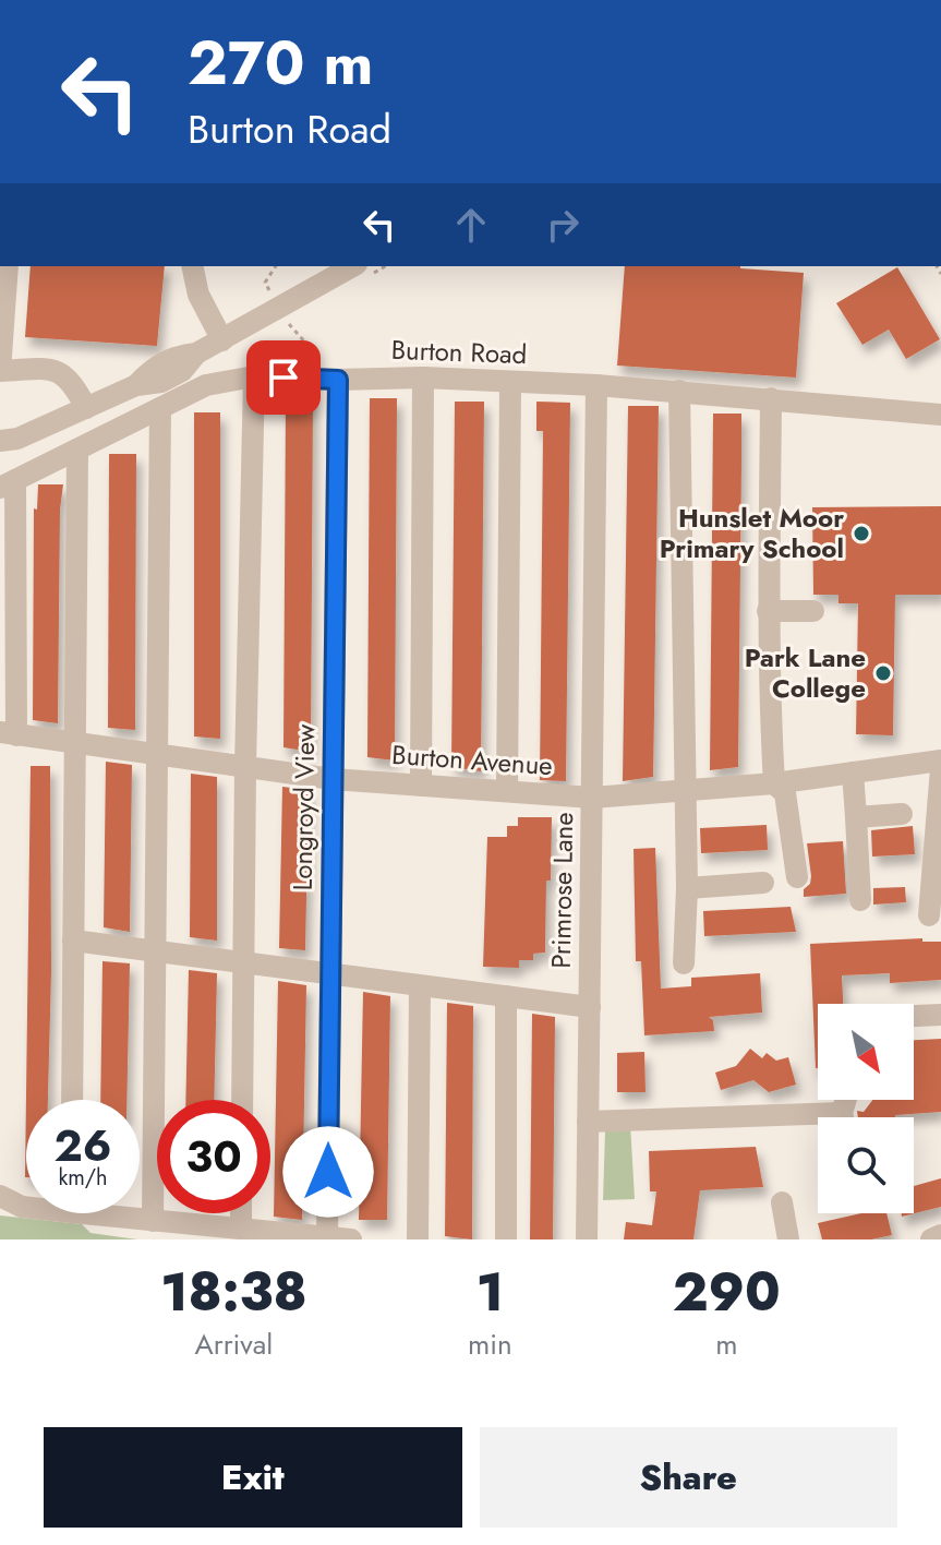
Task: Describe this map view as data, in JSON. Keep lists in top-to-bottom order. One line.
{"streets":{"street":["Burton Road","Burton Avenue","Longroyd View","Primrose Lane"]},"crossings":[["Burton Road","Longroyd View"],["Burton Road","Primrose Lane"],["Burton Avenue","Longroyd View"],["Burton Avenue","Primrose Lane"]],"places":["Hunslet Moor Primary School","Park Lane College"],"north":"bottom right","page":{"turn":["270 m","Burton Road"],"speed":"26 km/h","limit":"30","eta":["18:38","Arrival","1","min","290","m"],"buttons":["Exit","Share"]}}
